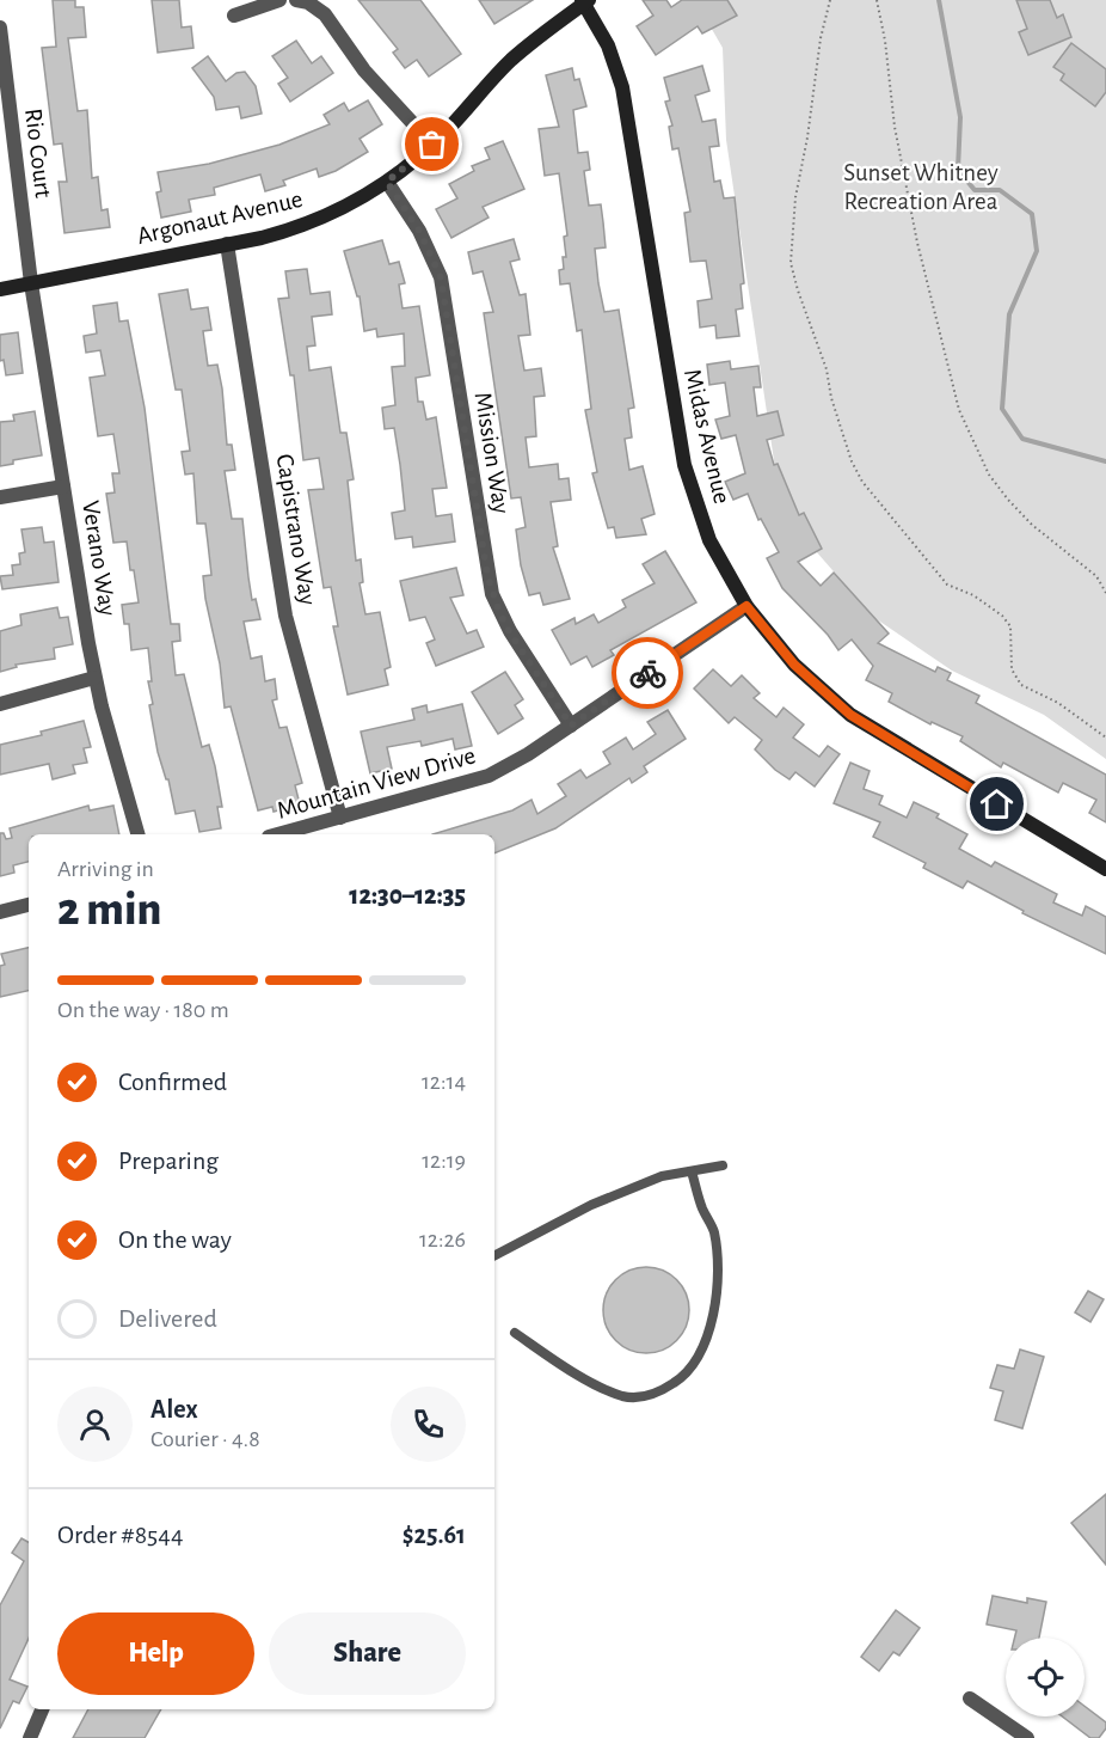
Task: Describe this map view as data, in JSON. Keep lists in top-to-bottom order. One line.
{"streets":{"street":["Rio Court","Argonaut Avenue","Midas Avenue","Mission Way","Capistrano Way","Verano Way","Mountain View Drive"]},"crossings":[["Rio Court","Argonaut Avenue"],["Rio Court","Verano Way"],["Argonaut Avenue","Midas Avenue"],["Argonaut Avenue","Mission Way"],["Argonaut Avenue","Capistrano Way"],["Argonaut Avenue","Verano Way"],["Midas Avenue","Mountain View Drive"],["Mission Way","Mountain View Drive"],["Capistrano Way","Mountain View Drive"]],"parks":["Sunset Whitney Recreation Area"],"page":{"heading":["2 min","Arriving in","12:30–12:35"],"panel":["Alex","Courier · 4.8","Order #8544","$25.61"],"bar":"On the way · 180 m","list":[["Confirmed","12:14"],["Preparing","12:19"],["On the way","12:26"],"Delivered"],"buttons":["Help","Share"]}}
